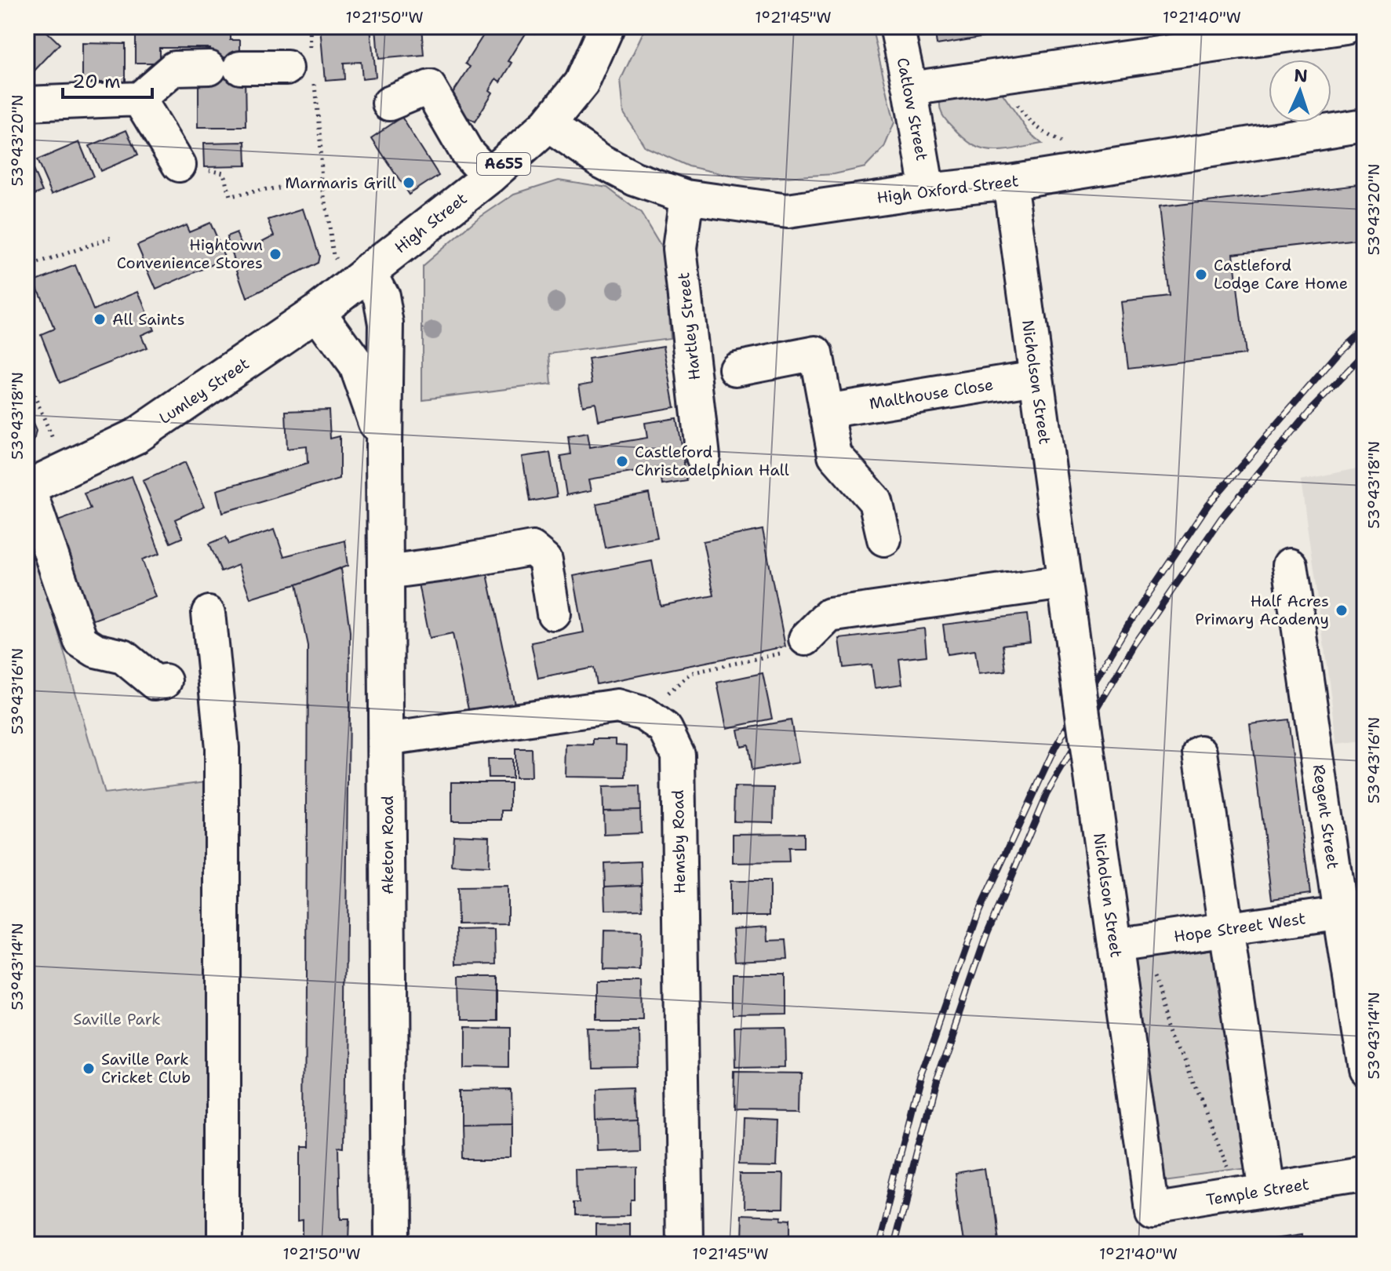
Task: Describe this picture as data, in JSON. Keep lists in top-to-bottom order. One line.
{"streets":{"main road":["A655","High Street","Lumley Street","Aketon Road"],"street":["Catlow Street","High Oxford Street","Hartley Street","Nicholson Street","Malthouse Close","Regent Street","Hemsby Road","Hope Street West","Temple Street"]},"crossings":[["Catlow Street","High Oxford Street"],["High Oxford Street","High Street"],["High Oxford Street","Hartley Street"],["High Oxford Street","Nicholson Street"],["High Street","Lumley Street"],["High Street","Aketon Road"],["Nicholson Street","Malthouse Close"],["Nicholson Street","Hope Street West"],["Nicholson Street","Temple Street"],["Lumley Street","Aketon Road"],["Regent Street","Hope Street West"],["Hemsby Road","Aketon Road"]],"parks":["Saville Park"],"places":["Marmaris Grill","Hightown Convenience Stores","Castleford Lodge Care Home","All Saints","Castleford Christadelphian Hall","Half Acres Primary Academy","Saville Park Cricket Club"],"scale_bar":"20 m","north":"top","coordinates":["1°21'50\"W","1°21'45\"W","1°21'40\"W","53°43'20\"N","53°43'18\"N","53°43'16\"N","53°43'14\"N"]}
